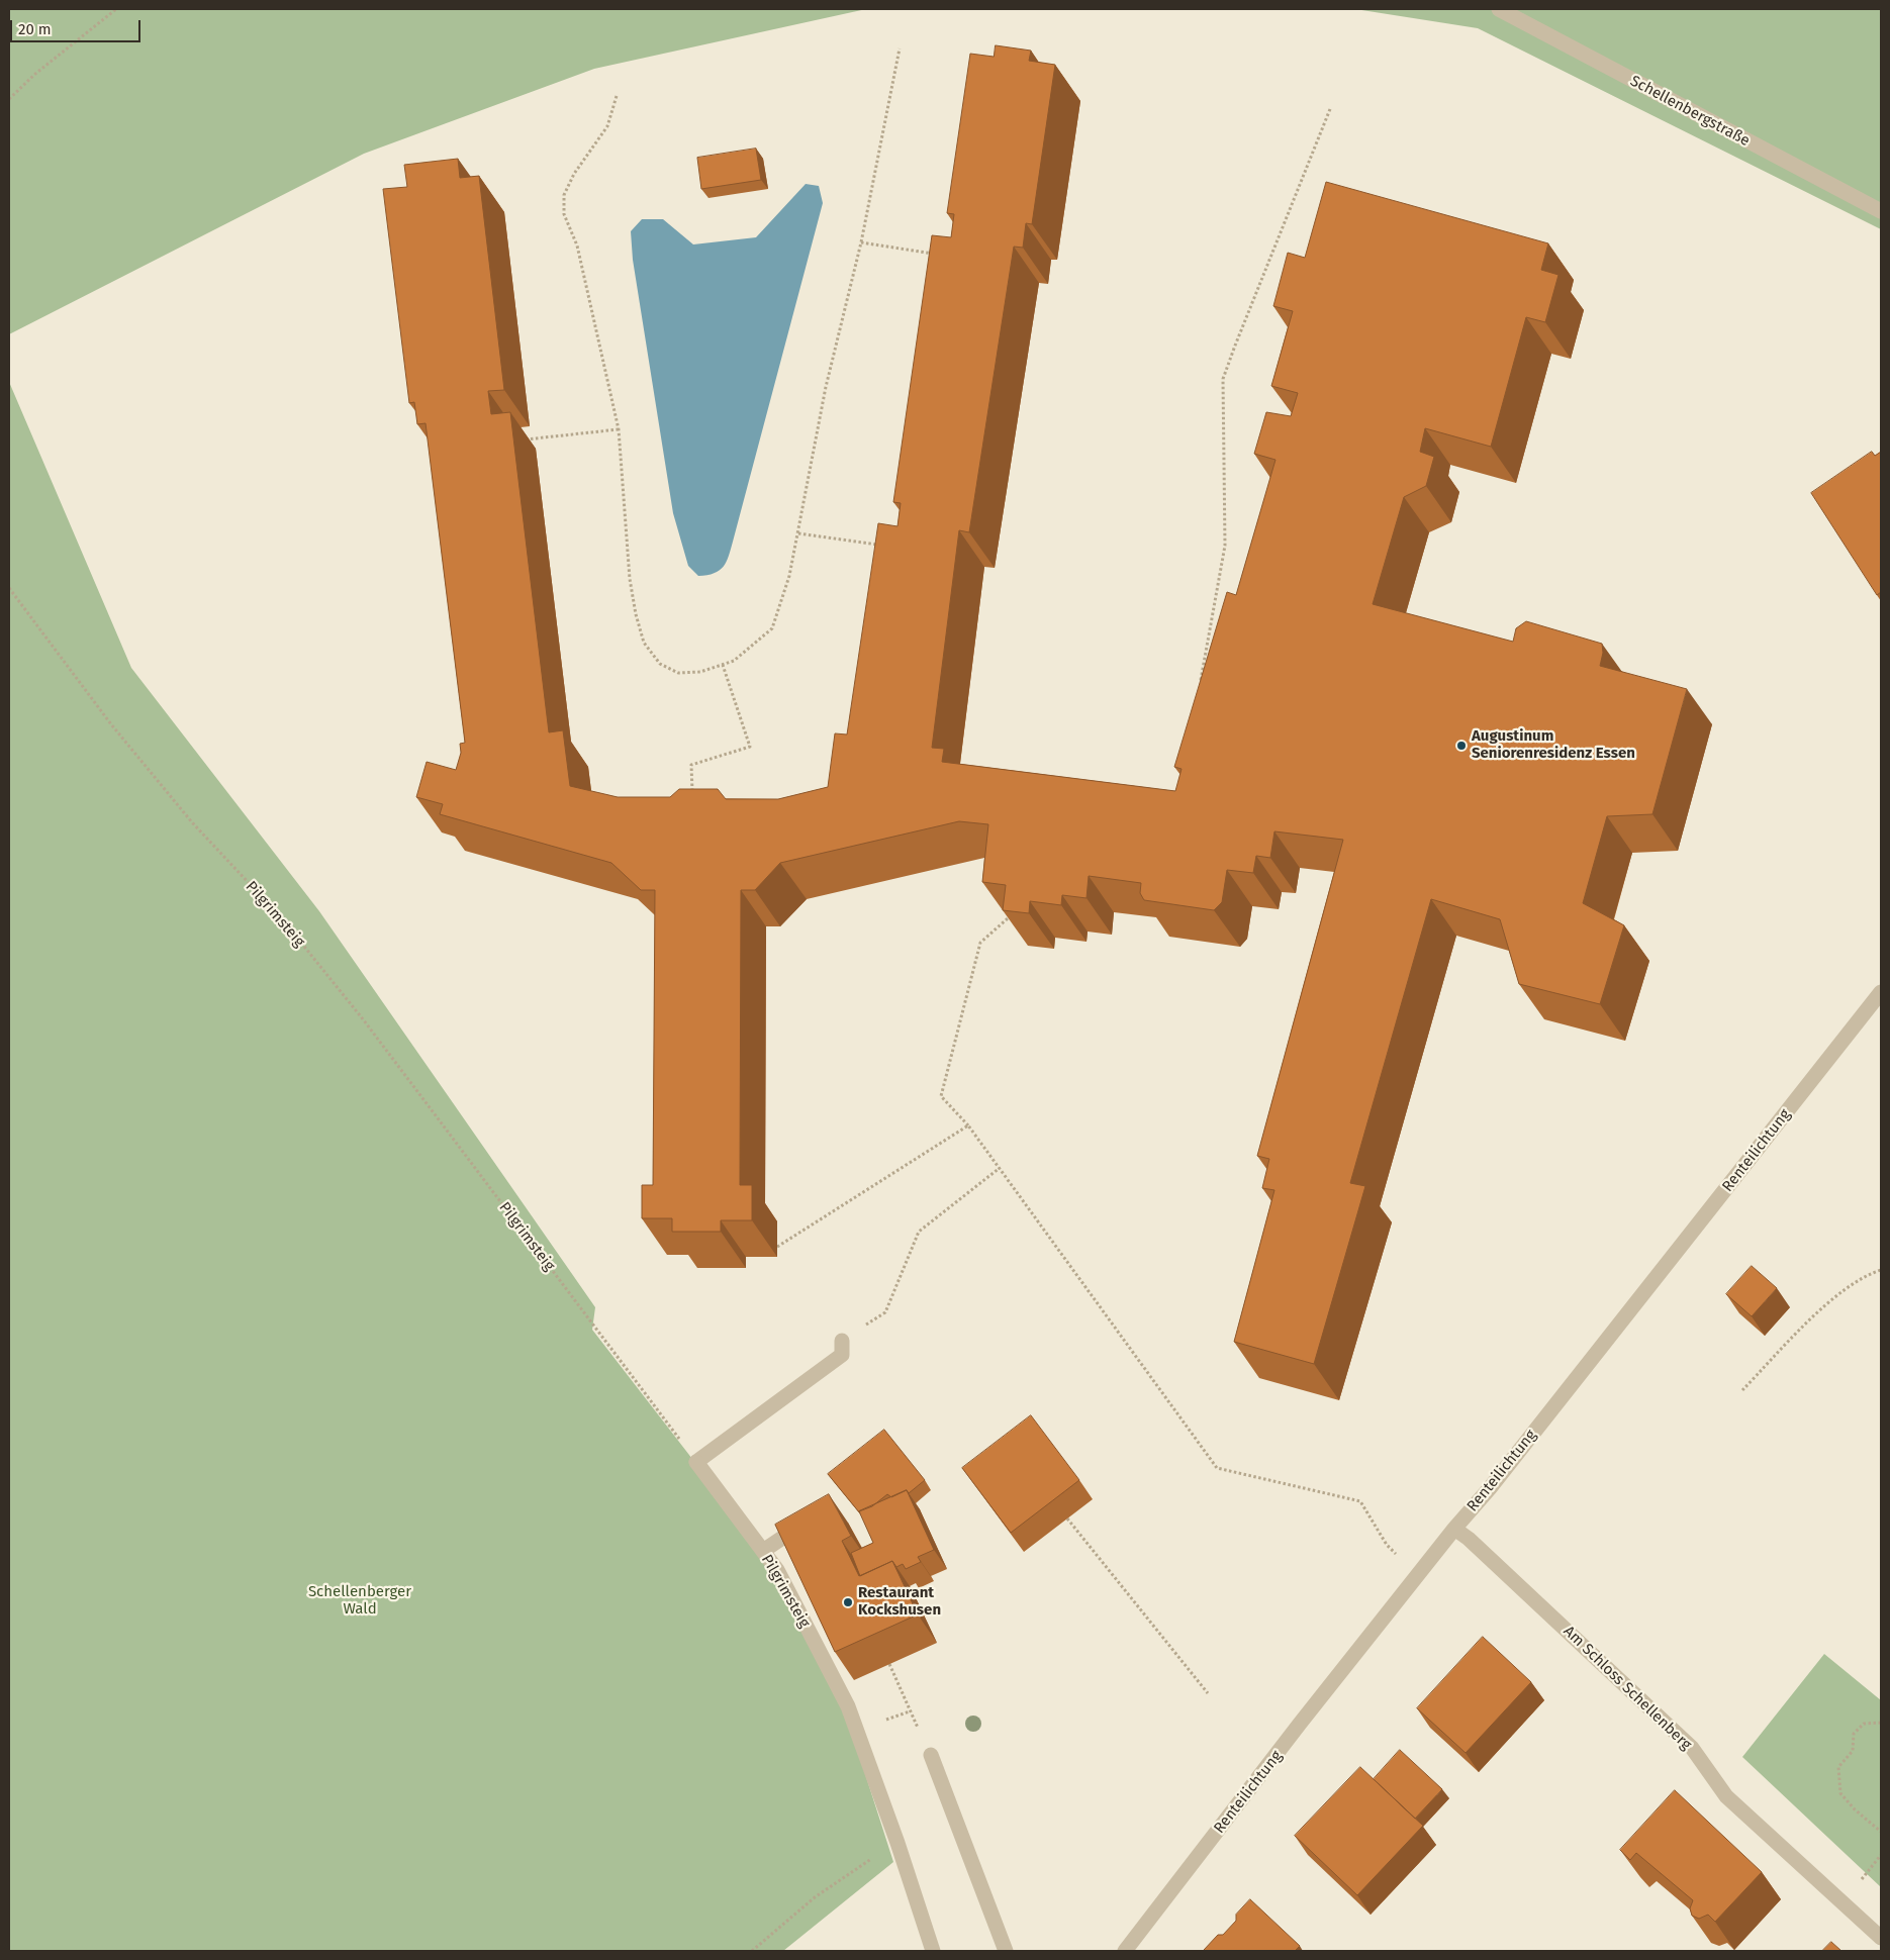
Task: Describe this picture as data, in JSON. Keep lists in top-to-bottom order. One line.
{"streets":{"street":["Schellenbergstraße","Pilgrimsteig","Renteilichtung","Am Schloss Schellenberg"]},"crossings":[["Renteilichtung","Am Schloss Schellenberg"]],"parks":["Schellenberger Wald"],"places":["Augustinum Seniorenresidenz Essen","Restaurant Kockshusen"],"scale_bar":"20 m"}
